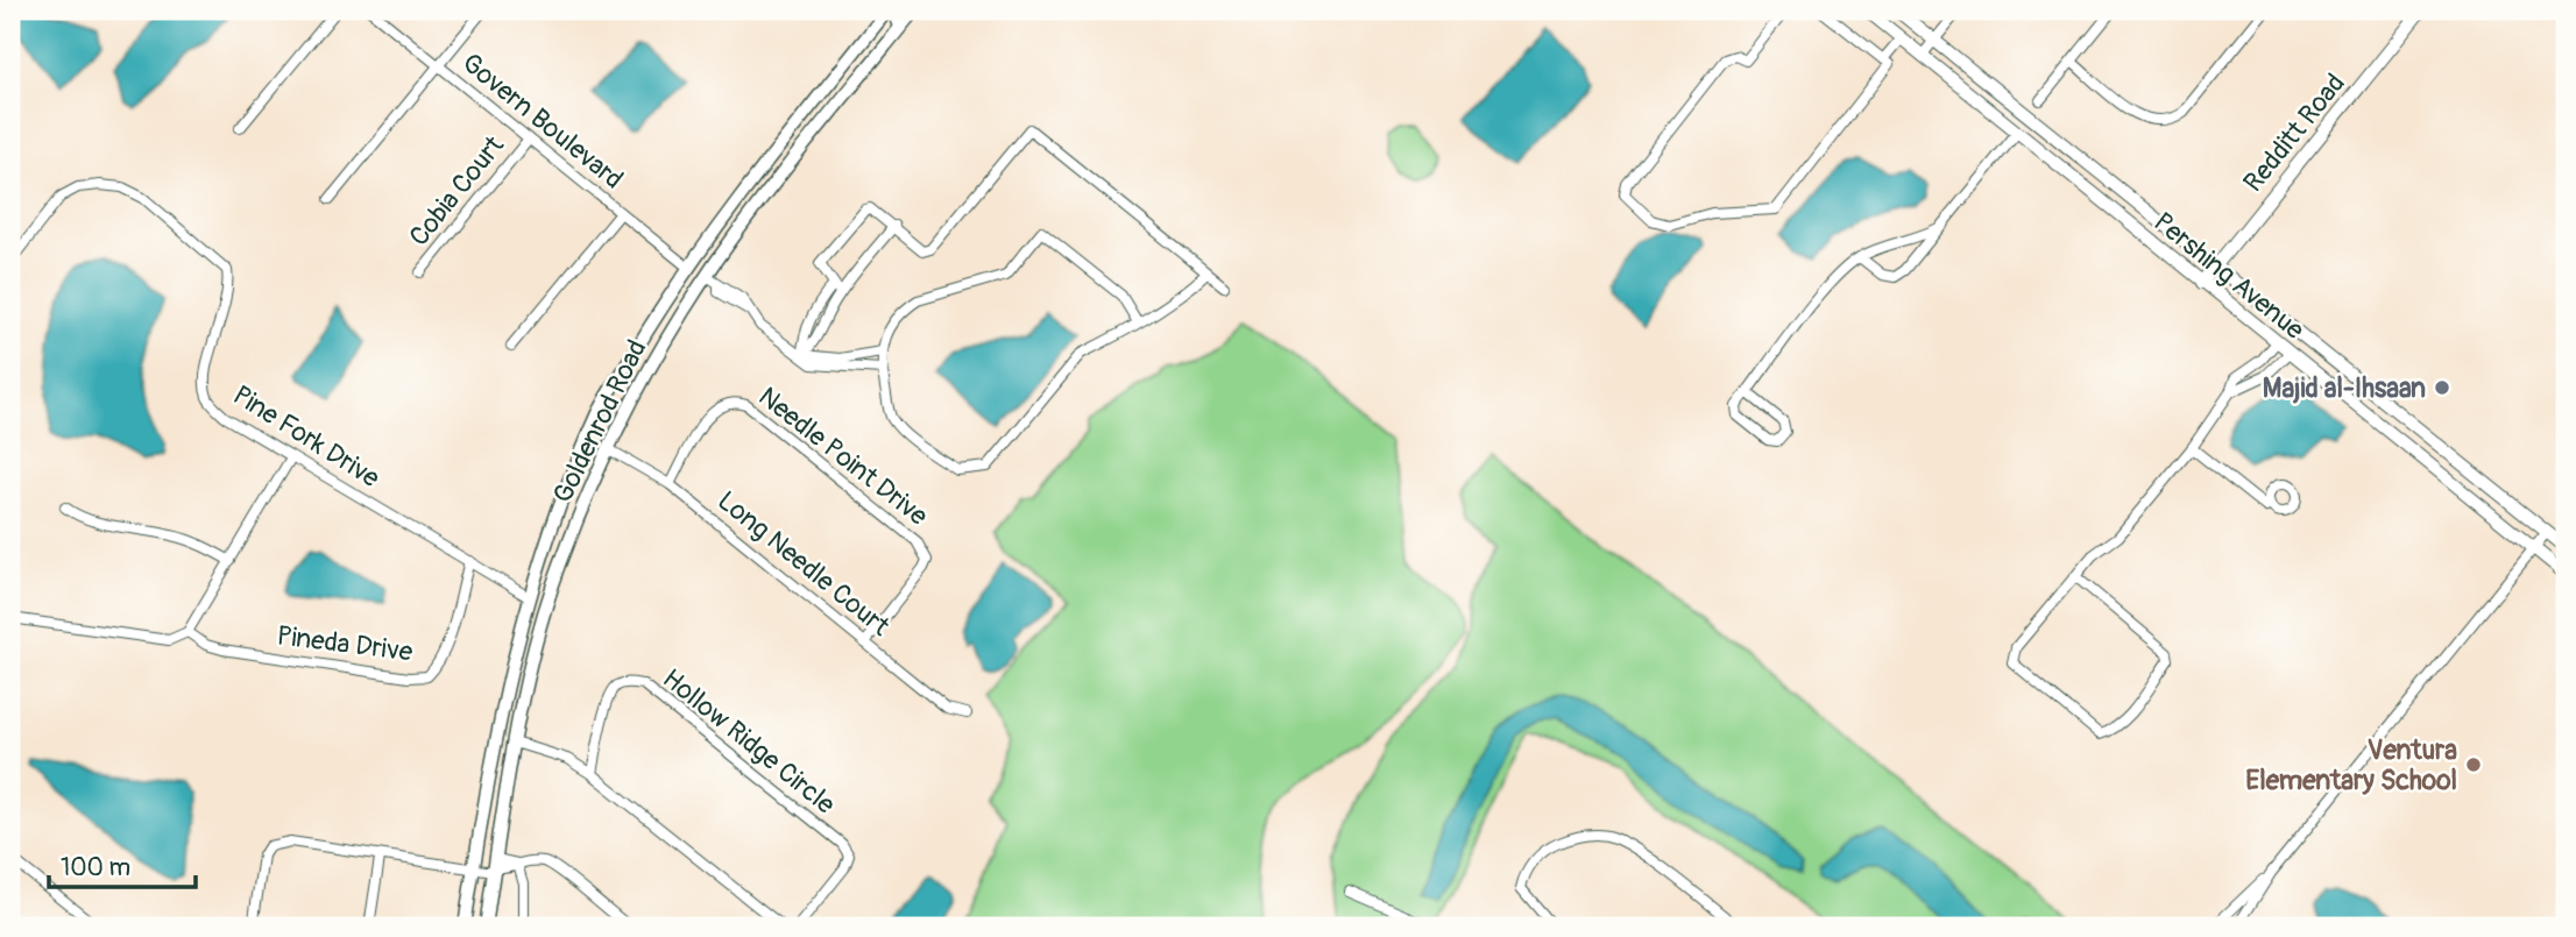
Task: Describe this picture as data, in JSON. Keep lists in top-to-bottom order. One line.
{"streets":{"main road":["Goldenrod Road"],"street":["Govern Boulevard","Redditt Road","Cobia Court","Pershing Avenue","Pine Fork Drive","Needle Point Drive","Long Needle Court","Pineda Drive","Hollow Ridge Circle"]},"crossings":[["Govern Boulevard","Cobia Court"],["Govern Boulevard","Goldenrod Road"],["Redditt Road","Pershing Avenue"],["Goldenrod Road","Pine Fork Drive"],["Goldenrod Road","Long Needle Court"],["Pine Fork Drive","Pineda Drive"],["Needle Point Drive","Long Needle Court"]],"places":["Majid al-Ihsaan","Ventura Elementary School"],"scale_bar":"100 m"}
